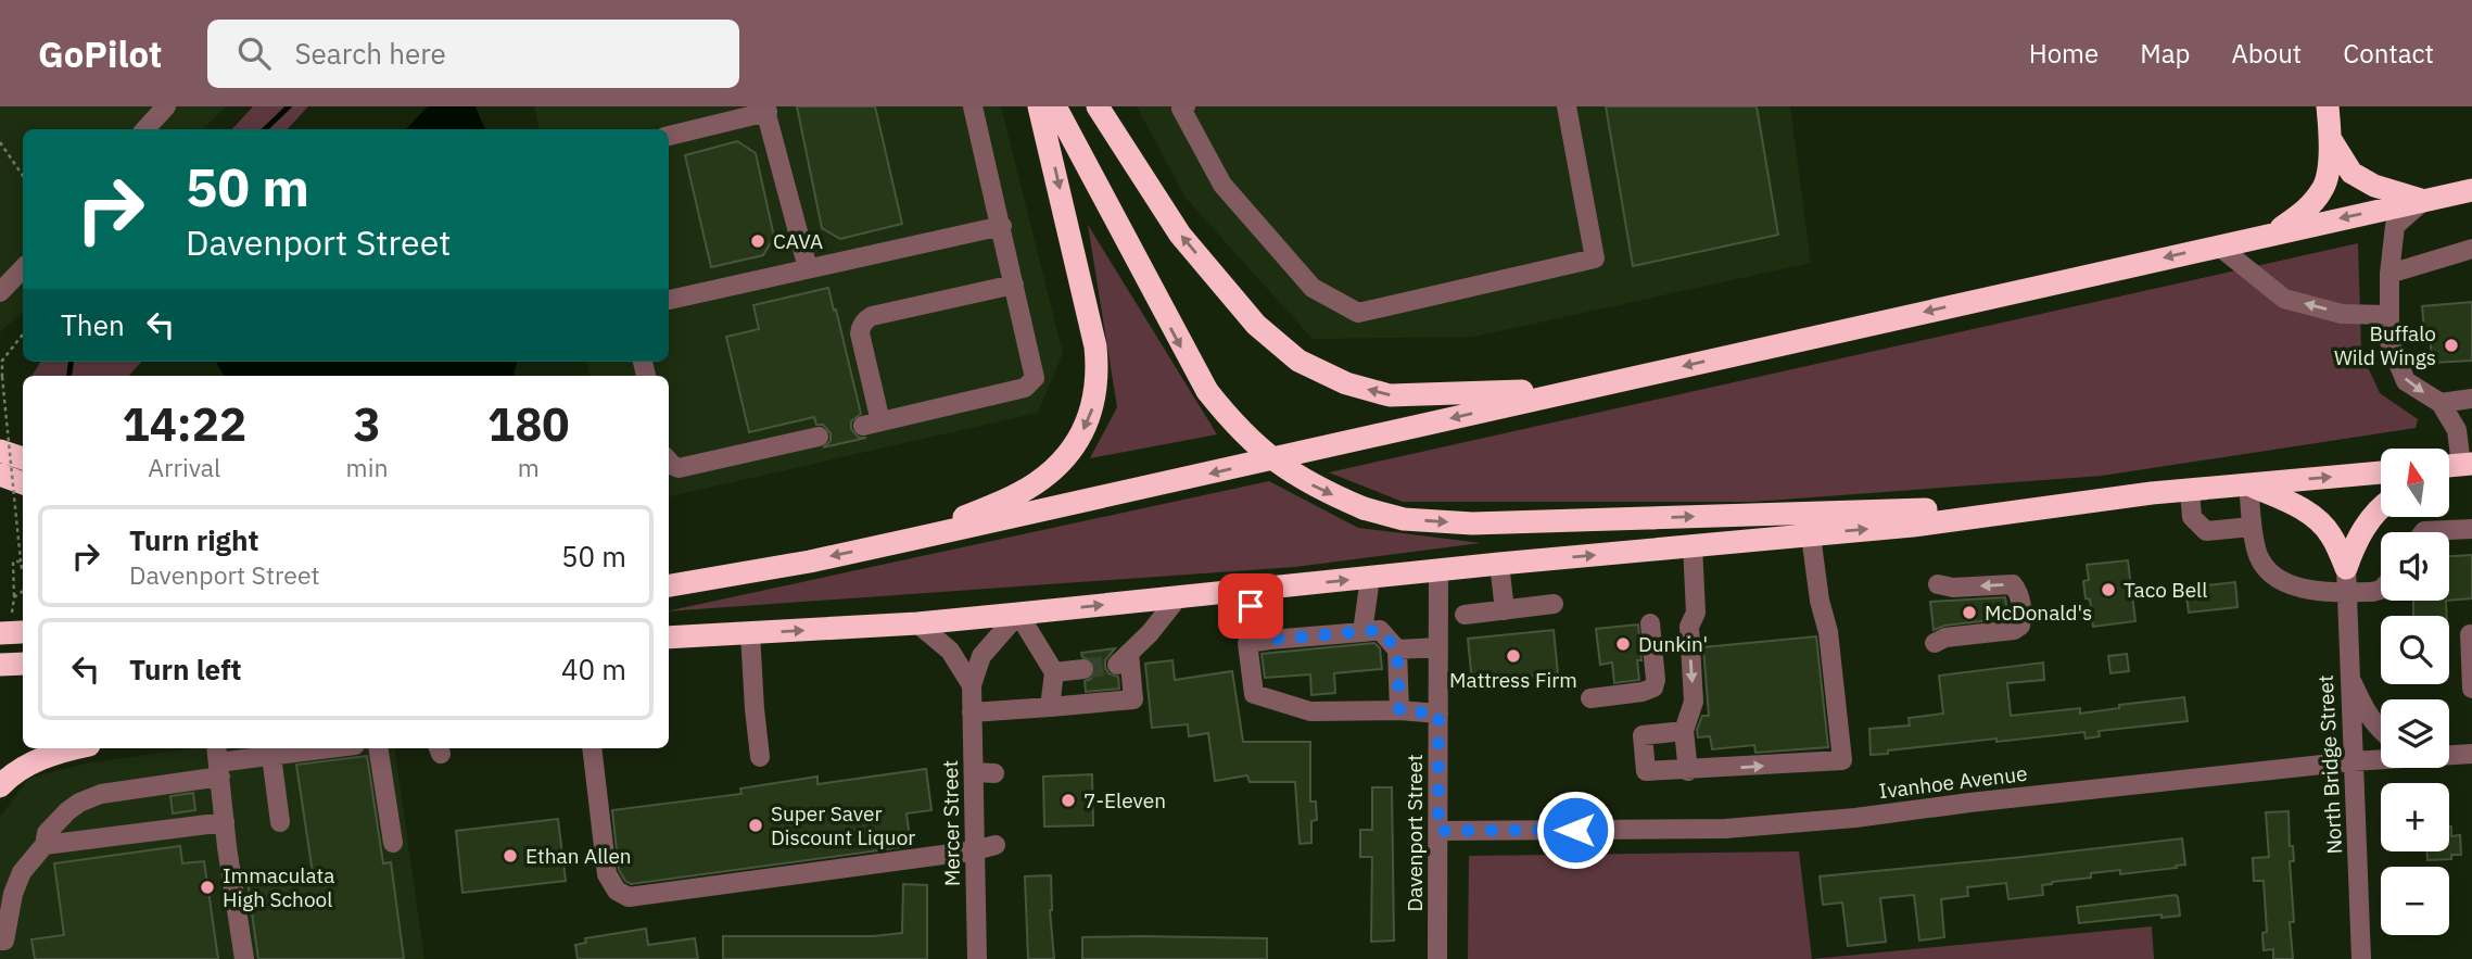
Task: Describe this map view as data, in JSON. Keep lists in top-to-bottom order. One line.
{"streets":{"street":["North Bridge Street","Ivanhoe Avenue","Mercer Street","Davenport Street"]},"crossings":[["North Bridge Street","Ivanhoe Avenue"],["Ivanhoe Avenue","Davenport Street"]],"places":["CAVA","Buffalo Wild Wings","Taco Bell","McDonald's","Dunkin'","Mattress Firm","7-Eleven","Super Saver Discount Liquor","Ethan Allen","Immaculata High School"],"north":"top","page":{"header":"GoPilot","search":"Search here","nav":["Home","Map","About","Contact"],"turn":["50 m","Davenport Street"],"then":"Then","eta":["14:22","Arrival","3","min","180","m"],"map_buttons":["+","−"],"list":[{"name":"Turn right","note":"Davenport Street","value":"50 m"},{"name":"Turn left","value":"40 m"}]}}
